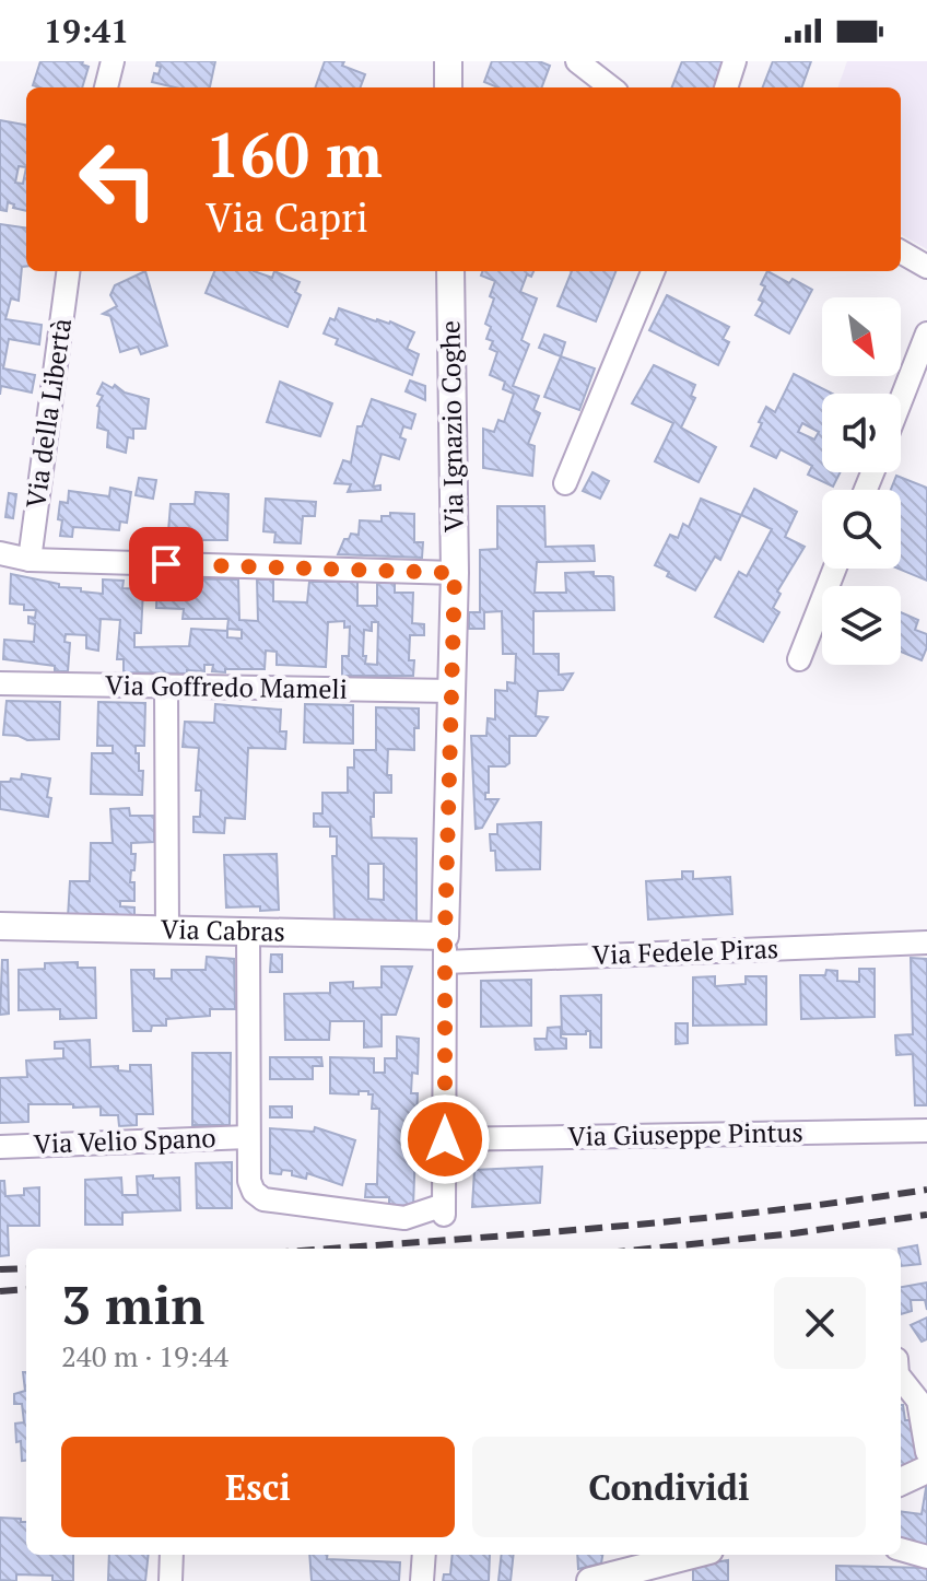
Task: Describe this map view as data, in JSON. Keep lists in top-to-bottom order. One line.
{"streets":{"street":["Via della Libertà","Via Ignazio Coghe","Via Goffredo Mameli","Via Cabras","Via Fedele Piras","Via Giuseppe Pintus","Via Velio Spano"]},"crossings":[["Via Ignazio Coghe","Via Goffredo Mameli"],["Via Ignazio Coghe","Via Cabras"],["Via Ignazio Coghe","Via Fedele Piras"],["Via Ignazio Coghe","Via Giuseppe Pintus"],["Via Ignazio Coghe","Via Velio Spano"]],"north":"bottom right","page":{"status":"19:41","turn":["160 m","Via Capri"],"heading":["3 min","240 m · 19:44"],"buttons":["Esci","Condividi"]}}
